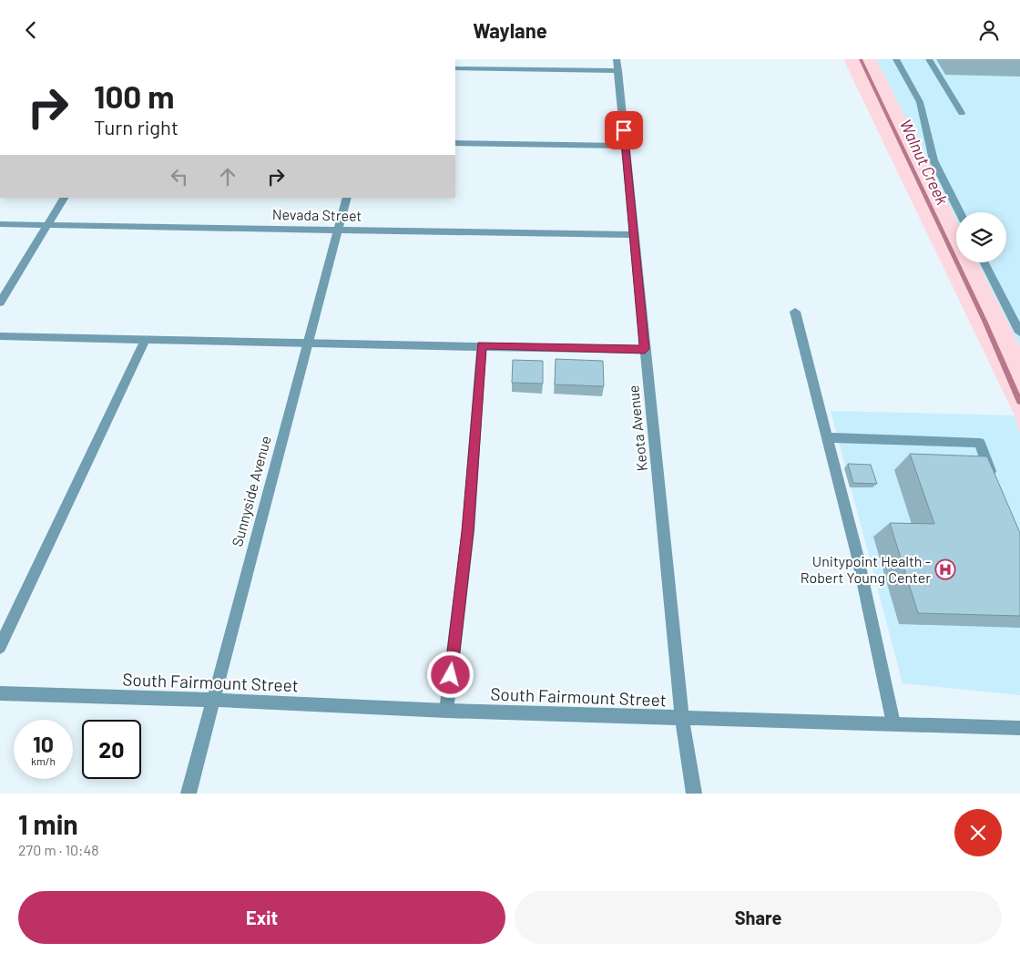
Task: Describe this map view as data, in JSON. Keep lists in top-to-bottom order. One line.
{"streets":{"street":["Nevada Street","Keota Avenue","Sunnyside Avenue","South Fairmount Street"]},"crossings":[["Nevada Street","Keota Avenue"],["Nevada Street","Sunnyside Avenue"],["Keota Avenue","South Fairmount Street"],["Sunnyside Avenue","South Fairmount Street"]],"water":["Walnut Creek"],"places":{"hospital":["Unitypoint Health - Robert Young Center"]},"page":{"header":"Waylane","turn":["100 m","Turn right"],"speed":"10 km/h","limit":"20","heading":["1 min","270 m · 10:48"],"buttons":["Exit","Share"]}}
